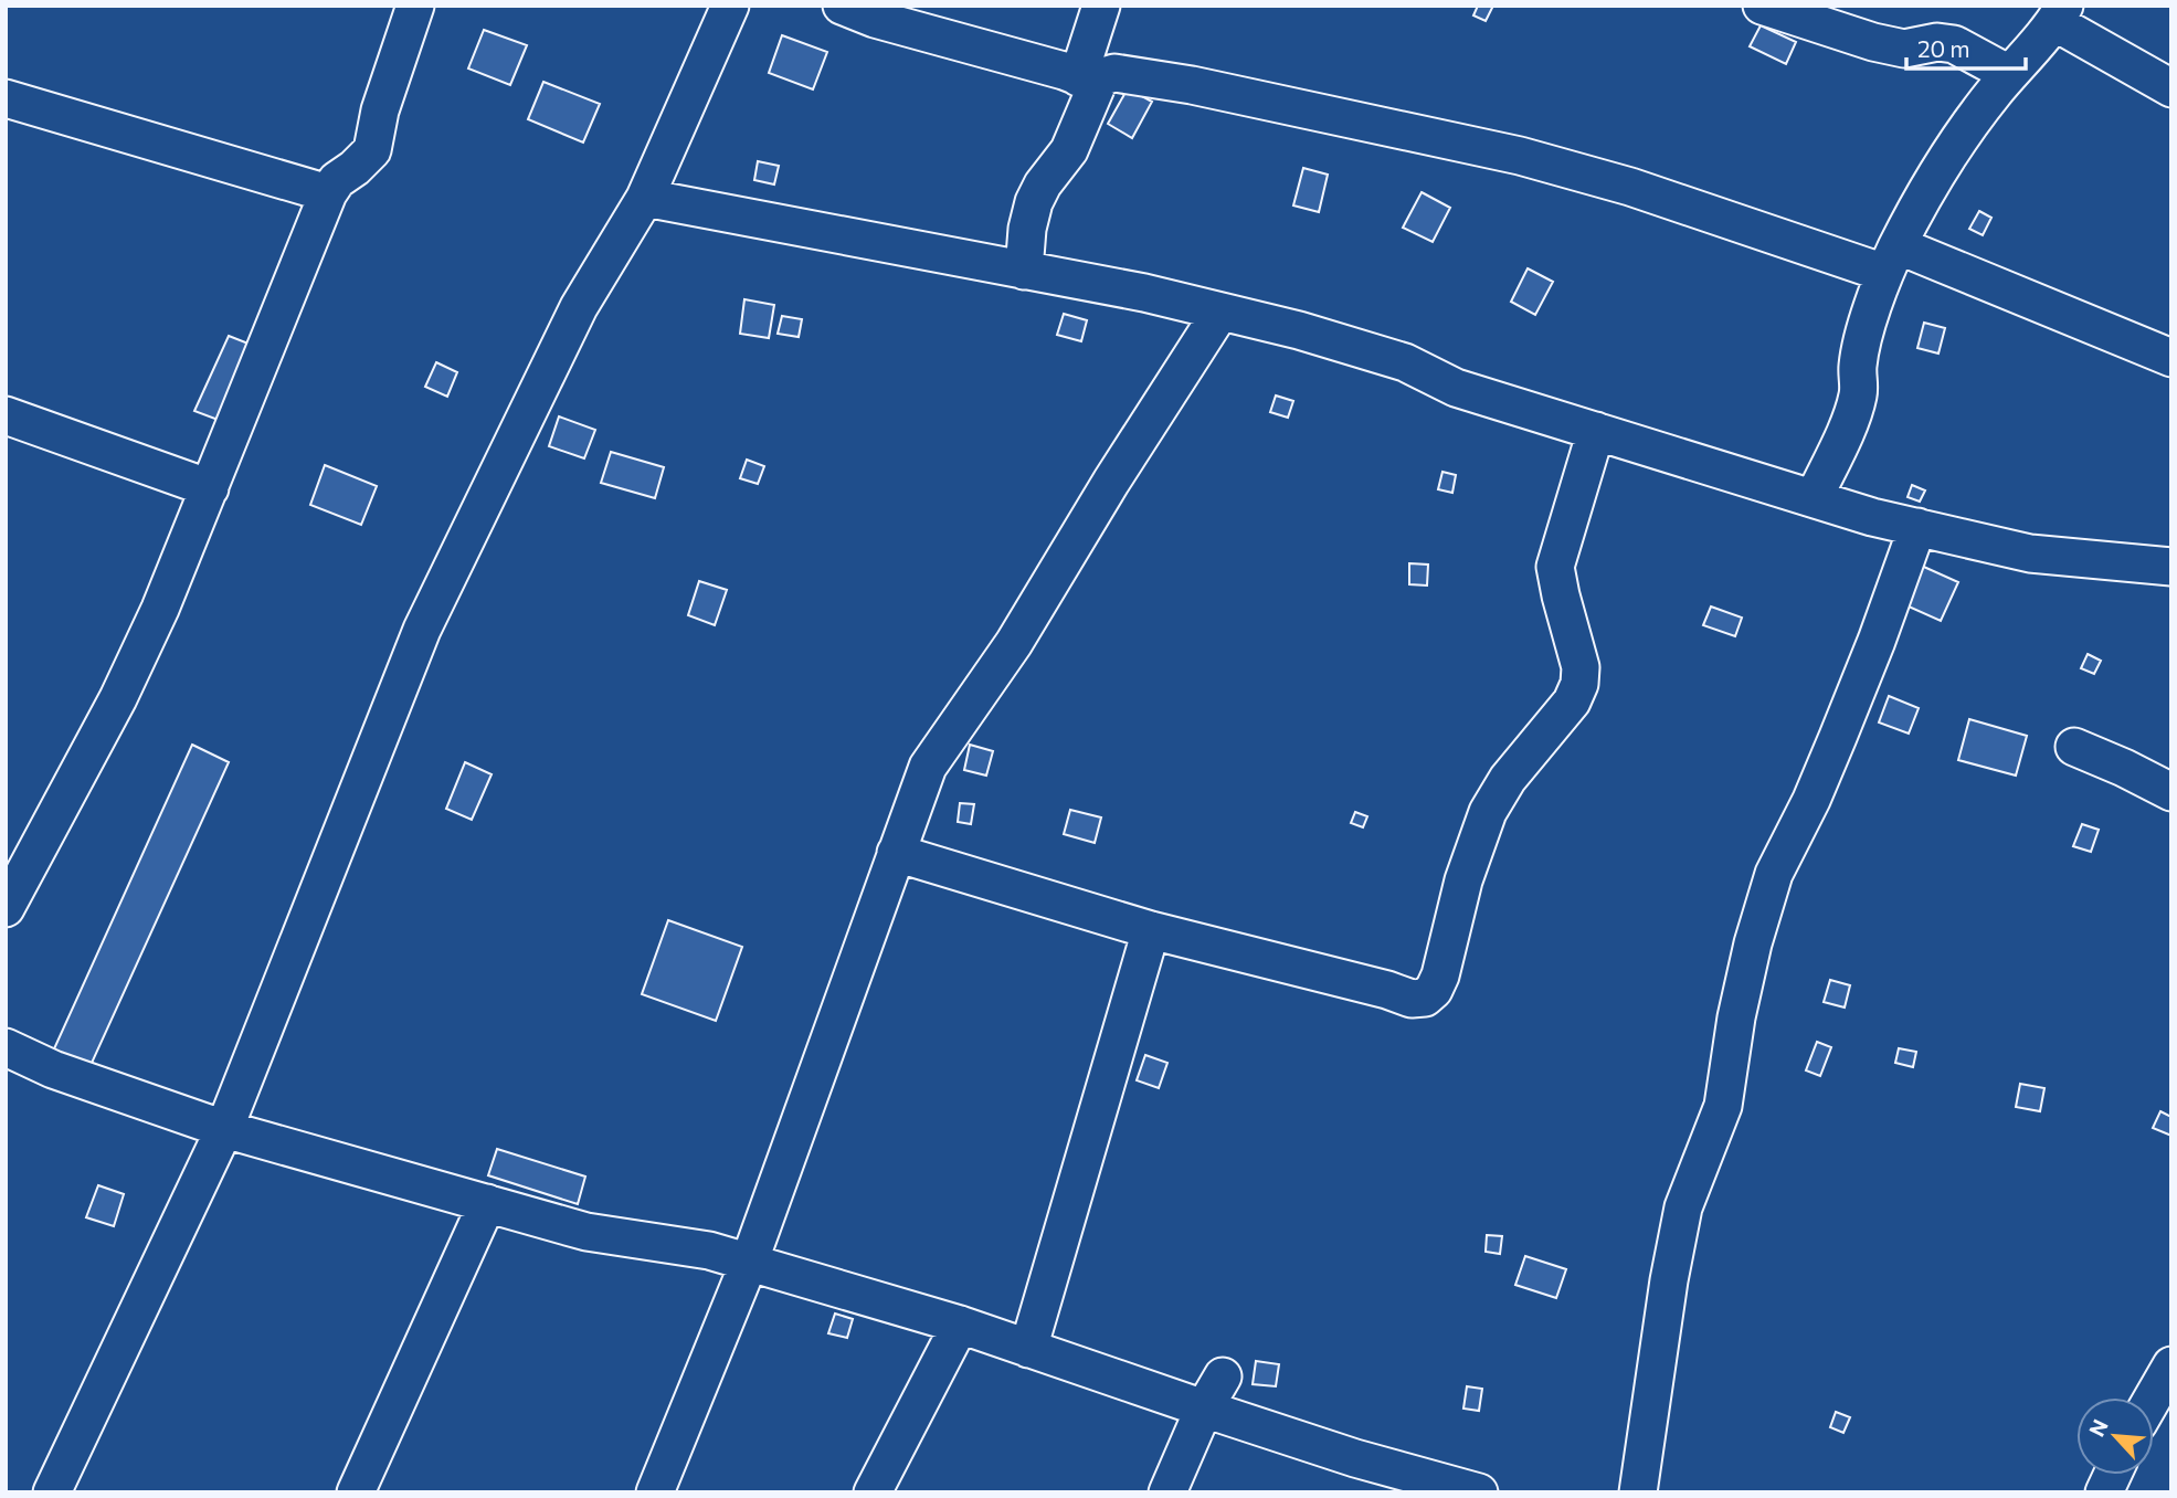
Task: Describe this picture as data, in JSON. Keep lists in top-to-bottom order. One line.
{"scale_bar":"20 m","north":"top left"}
